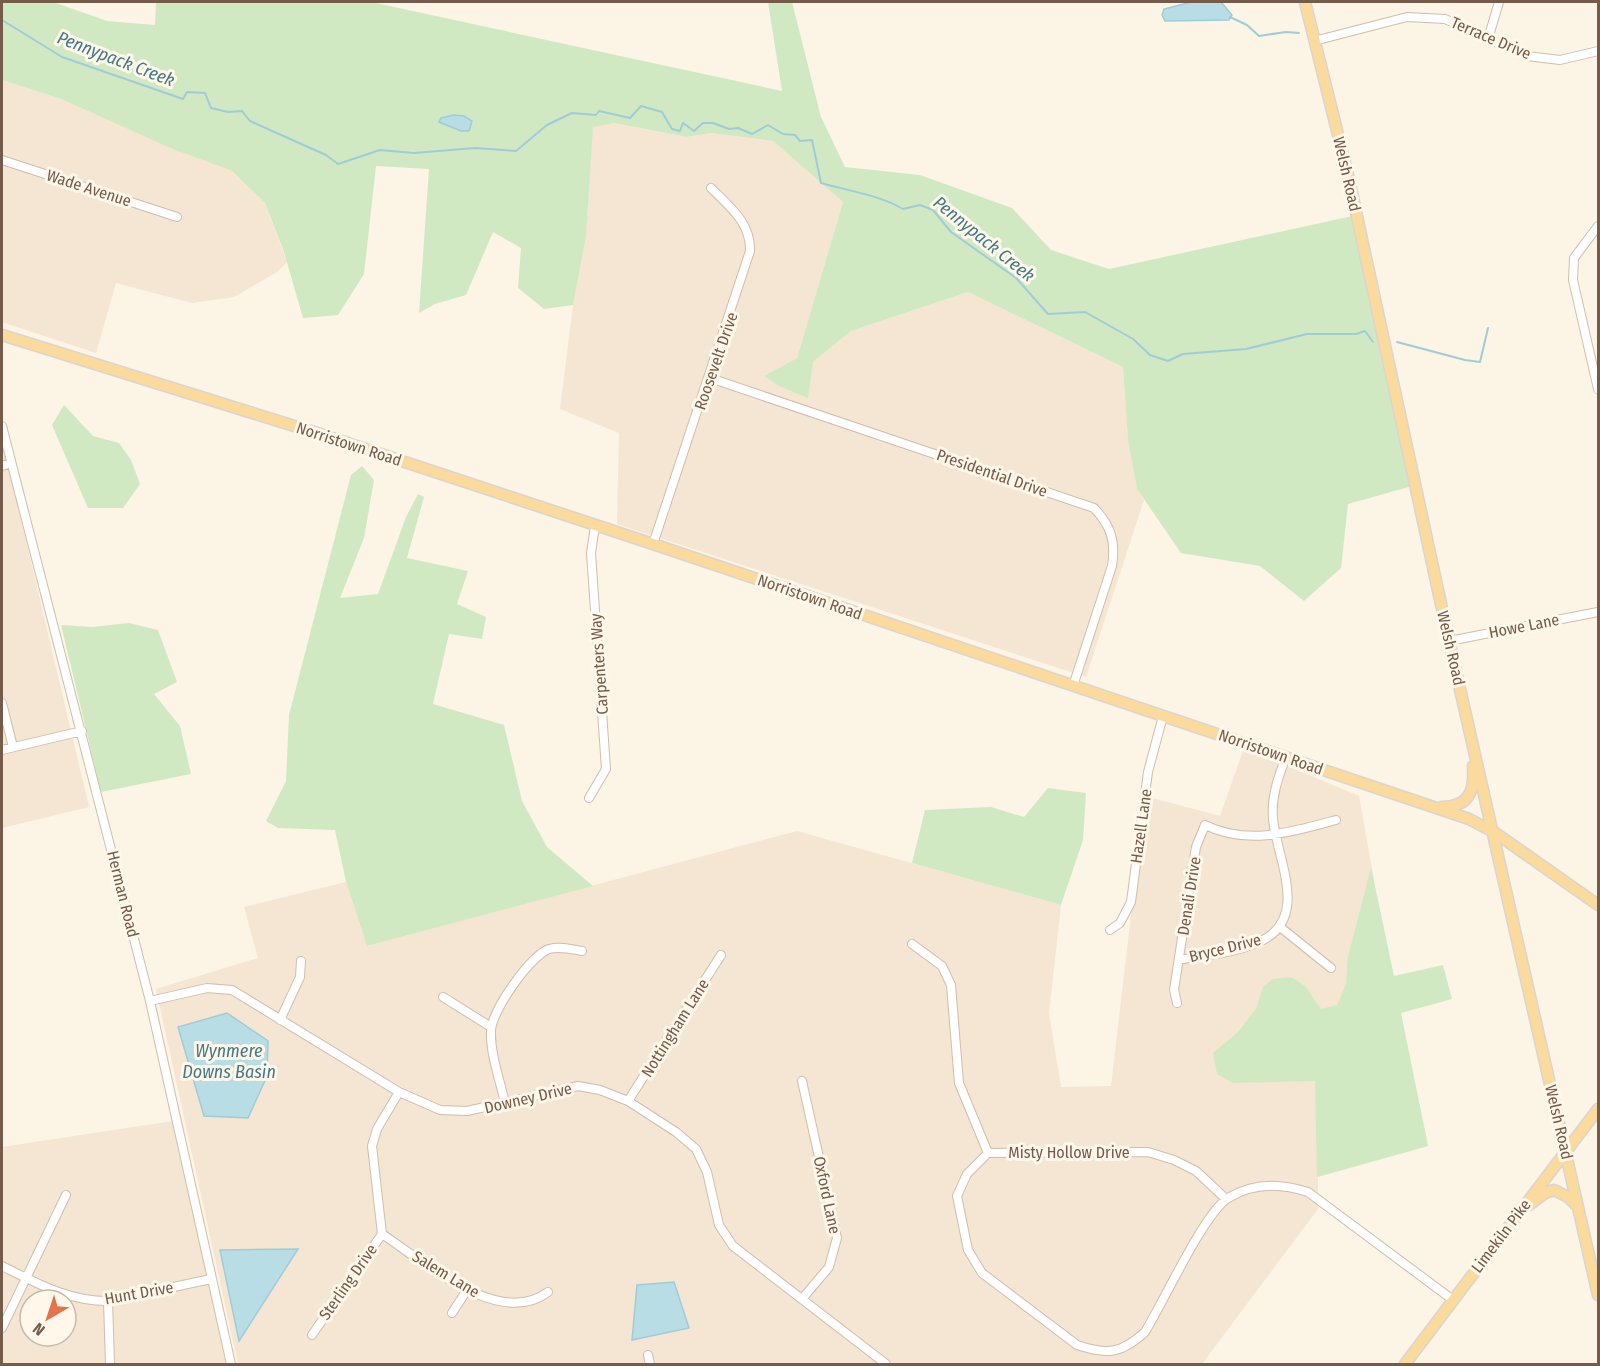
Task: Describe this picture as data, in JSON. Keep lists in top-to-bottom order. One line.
{"streets":{"main road":["Welsh Road","Norristown Road","Limekiln Pike"],"street":["Terrace Drive","Wade Avenue","Roosevelt Drive","Presidential Drive","Howe Lane","Carpenters Way","Hazell Lane","Herman Road","Denali Drive","Bryce Drive","Nottingham Lane","Downey Drive","Misty Hollow Drive","Oxford Lane","Salem Lane","Sterling Drive","Hunt Drive"]},"crossings":[["Terrace Drive","Welsh Road"],["Welsh Road","Norristown Road"],["Welsh Road","Howe Lane"],["Welsh Road","Limekiln Pike"],["Roosevelt Drive","Norristown Road"],["Roosevelt Drive","Presidential Drive"],["Norristown Road","Presidential Drive"],["Norristown Road","Carpenters Way"],["Norristown Road","Hazell Lane"],["Norristown Road","Bryce Drive"],["Herman Road","Downey Drive"],["Herman Road","Hunt Drive"],["Denali Drive","Bryce Drive"],["Nottingham Lane","Downey Drive"],["Downey Drive","Oxford Lane"],["Downey Drive","Sterling Drive"],["Salem Lane","Sterling Drive"]],"water":["Pennypack Creek","Wynmere Downs Basin"],"north":"bottom left"}
